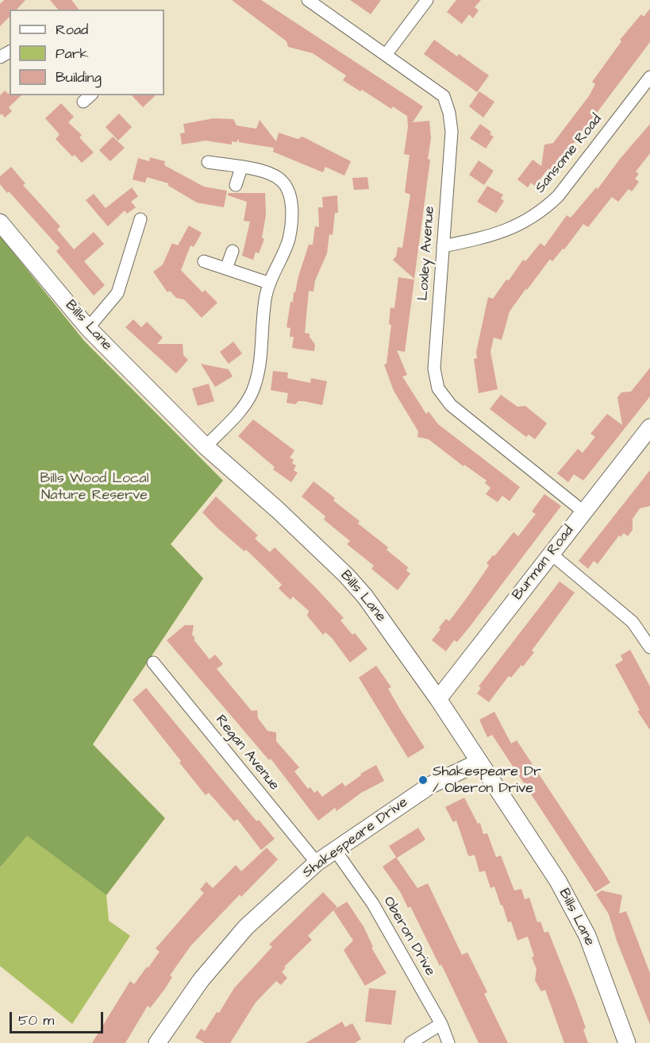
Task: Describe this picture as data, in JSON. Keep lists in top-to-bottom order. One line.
{"streets":{"street":["Sansome Road","Loxley Avenue","Bills Lane","Burman Road","Regan Avenue","Shakespeare Drive","Oberon Drive"]},"crossings":[["Sansome Road","Loxley Avenue"],["Loxley Avenue","Burman Road"],["Bills Lane","Burman Road"],["Bills Lane","Shakespeare Drive"],["Regan Avenue","Shakespeare Drive"],["Shakespeare Drive","Oberon Drive"]],"parks":["Bills Wood Local Nature Reserve"],"places":["Shakespeare Dr / Oberon Drive"],"legend":["Road","Park","Building"],"scale_bar":"50 m"}
